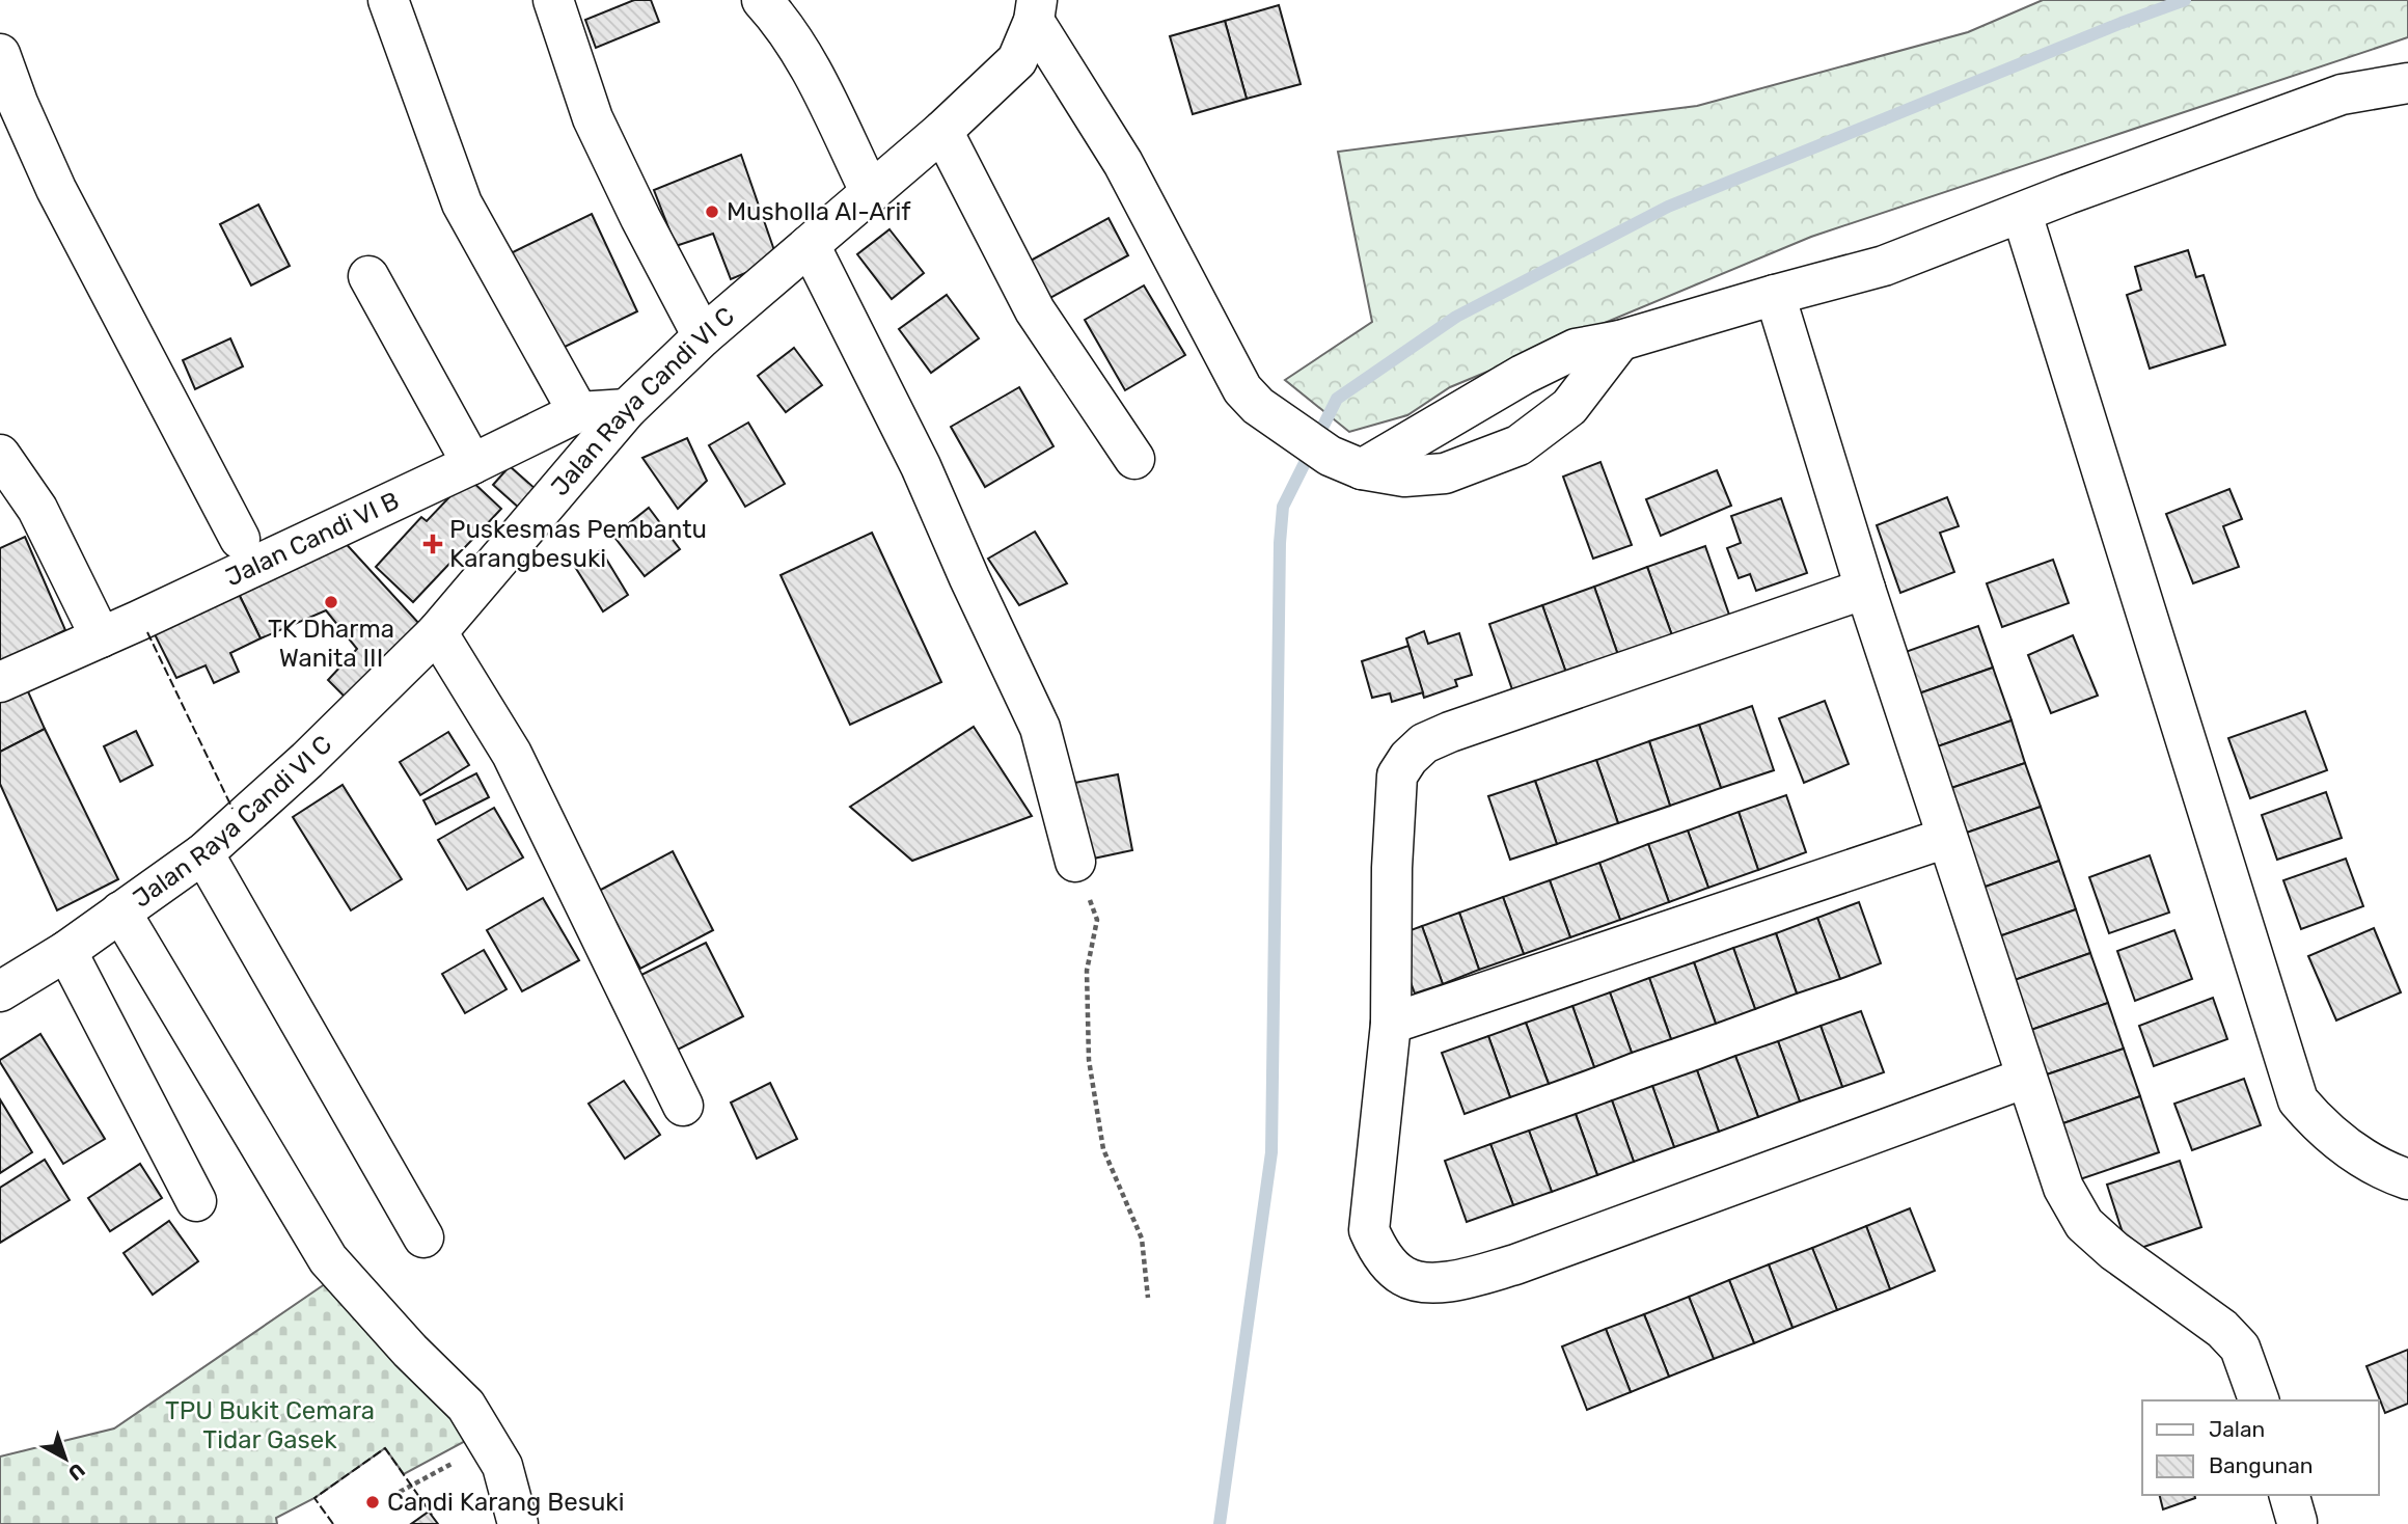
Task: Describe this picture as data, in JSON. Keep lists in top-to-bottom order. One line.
{"streets":{"street":["Jalan Raya Candi VI C","Jalan Candi VI B"]},"crossings":[["Jalan Raya Candi VI C","Jalan Candi VI B"]],"parks":["TPU Bukit Cemara Tidar Gasek"],"places":{"other":["Musholla Al-Arif","TK Dharma Wanita III","Candi Karang Besuki"],"health":["Puskesmas Pembantu Karangbesuki"]},"legend":["Jalan","Bangunan"],"north":"bottom right"}
